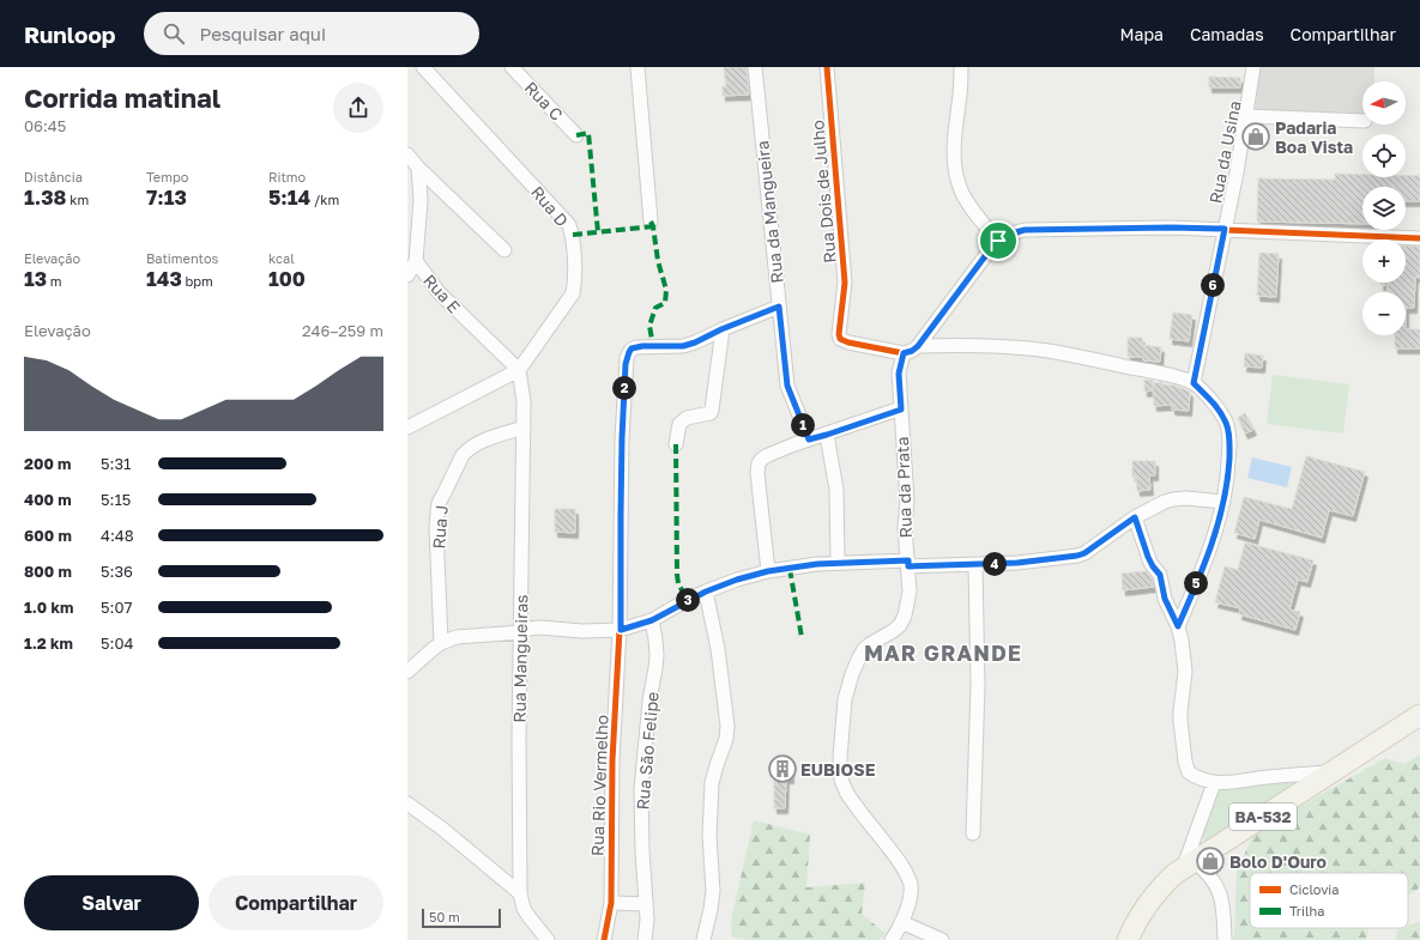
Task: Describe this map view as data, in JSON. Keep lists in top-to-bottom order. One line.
{"streets":{"main road":["BA-532"],"street":["Rua C","Rua da Usina","Rua Dois de Julho","Rua D","Rua da Mangueira","Rua E","Rua da Prata","Rua J","Rua Mangueiras","Rua São Felipe","Rua Rio Vermelho"]},"crossings":[["Rua Dois de Julho","Rua da Prata"],["Rua D","Rua E"],["Rua D","Rua Mangueiras"],["Rua E","Rua Mangueiras"],["Rua J","Rua Mangueiras"]],"districts":["MAR GRANDE"],"places":{"shop":["Padaria Boa Vista","Bolo D'Ouro"],"building":["EUBIOSE"]},"legend":["Ciclovia","Trilha"],"scale_bar":"50 m","north":"left","page":{"header":"Runloop","search":"Pesquisar aqui","nav":["Mapa","Camadas","Compartilhar"],"heading":["Corrida matinal","06:45"],"map_buttons":["+","−"],"stats":[["Distância","1.38 km"],["Tempo","7:13"],["Ritmo","5:14 /km"],["Elevação","13 m"],["Batimentos","143 bpm"],["kcal","100"]],"pins":["6","2","1","4","5","3"],"chart":["Elevação","246–259 m"],"list":[{"name":"200 m","note":"5:31"},{"name":"400 m","note":"5:15"},{"name":"600 m","note":"4:48"},{"name":"800 m","note":"5:36"},{"name":"1.0 km","note":"5:07"},{"name":"1.2 km","note":"5:04"}],"buttons":["Salvar","Compartilhar"],"scale":"50 m"}}
